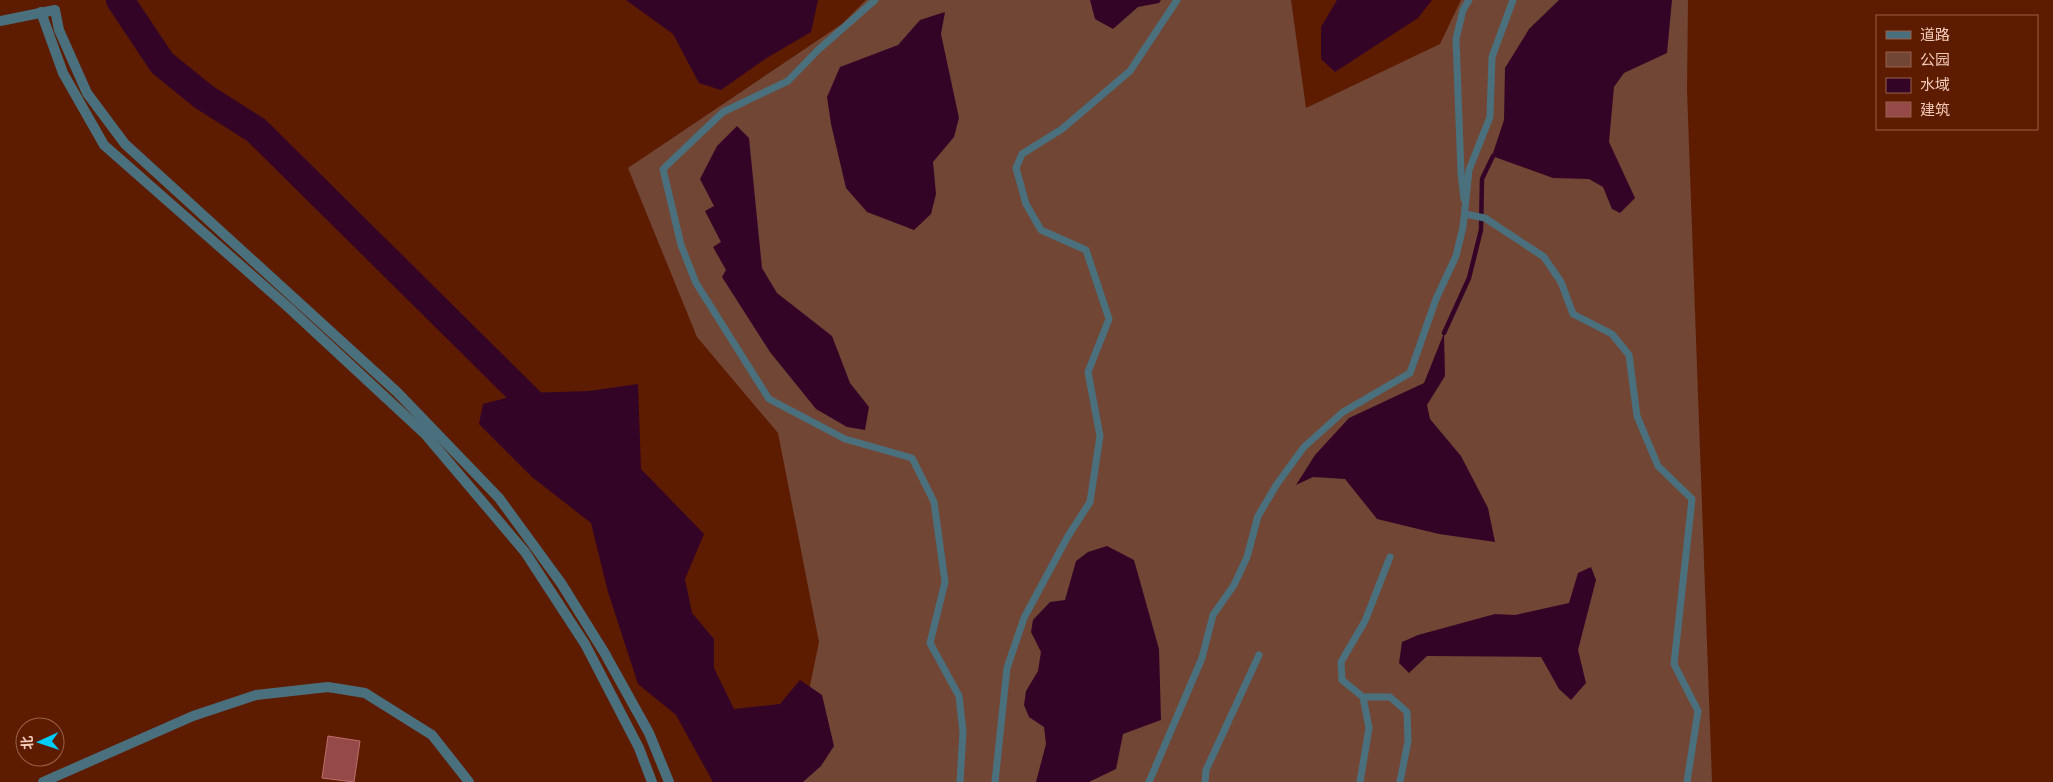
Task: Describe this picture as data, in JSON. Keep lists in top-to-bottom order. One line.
{"legend":["道路","公园","水域","建筑"],"north":"left"}
